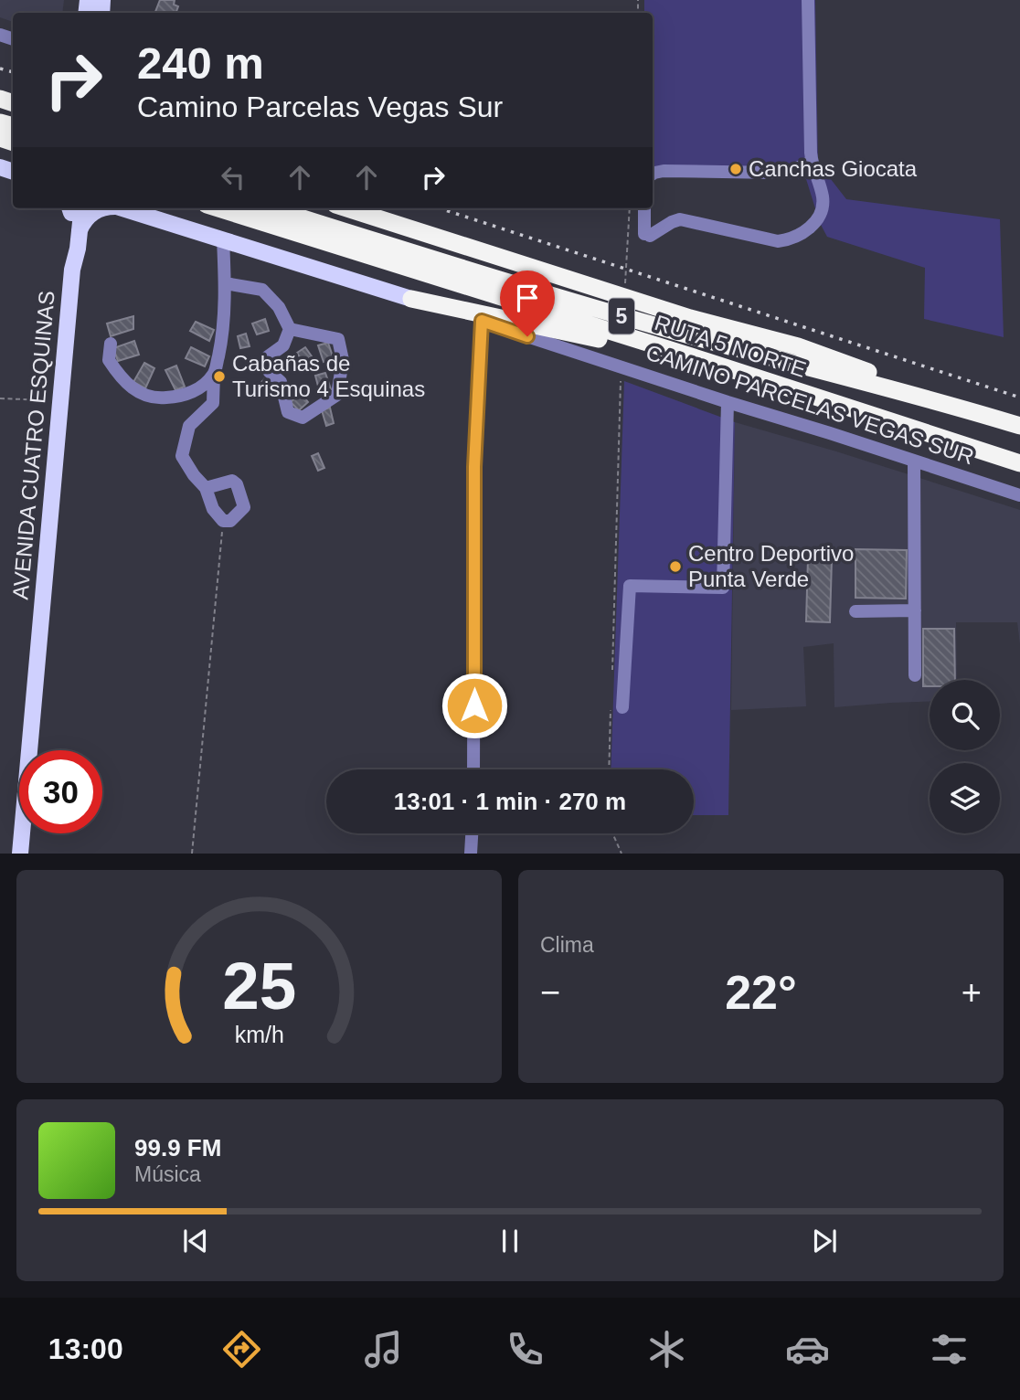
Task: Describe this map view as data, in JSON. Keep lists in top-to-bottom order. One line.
{"streets":{"highway":["5","RUTA 5 NORTE"],"main road":["CAMINO PARCELAS VEGAS SUR","AVENIDA CUATRO ESQUINAS"]},"places":["Canchas Giocata","Cabañas de Turismo 4 Esquinas","Centro Deportivo Punta Verde"],"page":{"turn":["240 m","Camino Parcelas Vegas Sur"],"limit":"30","trip":"13:01 · 1 min · 270 m","tile":"Clima","heat":["−","22°","+"],"song":["99.9 FM","Música"],"tabs":"13:00","gauge":["25","km/h"]}}
